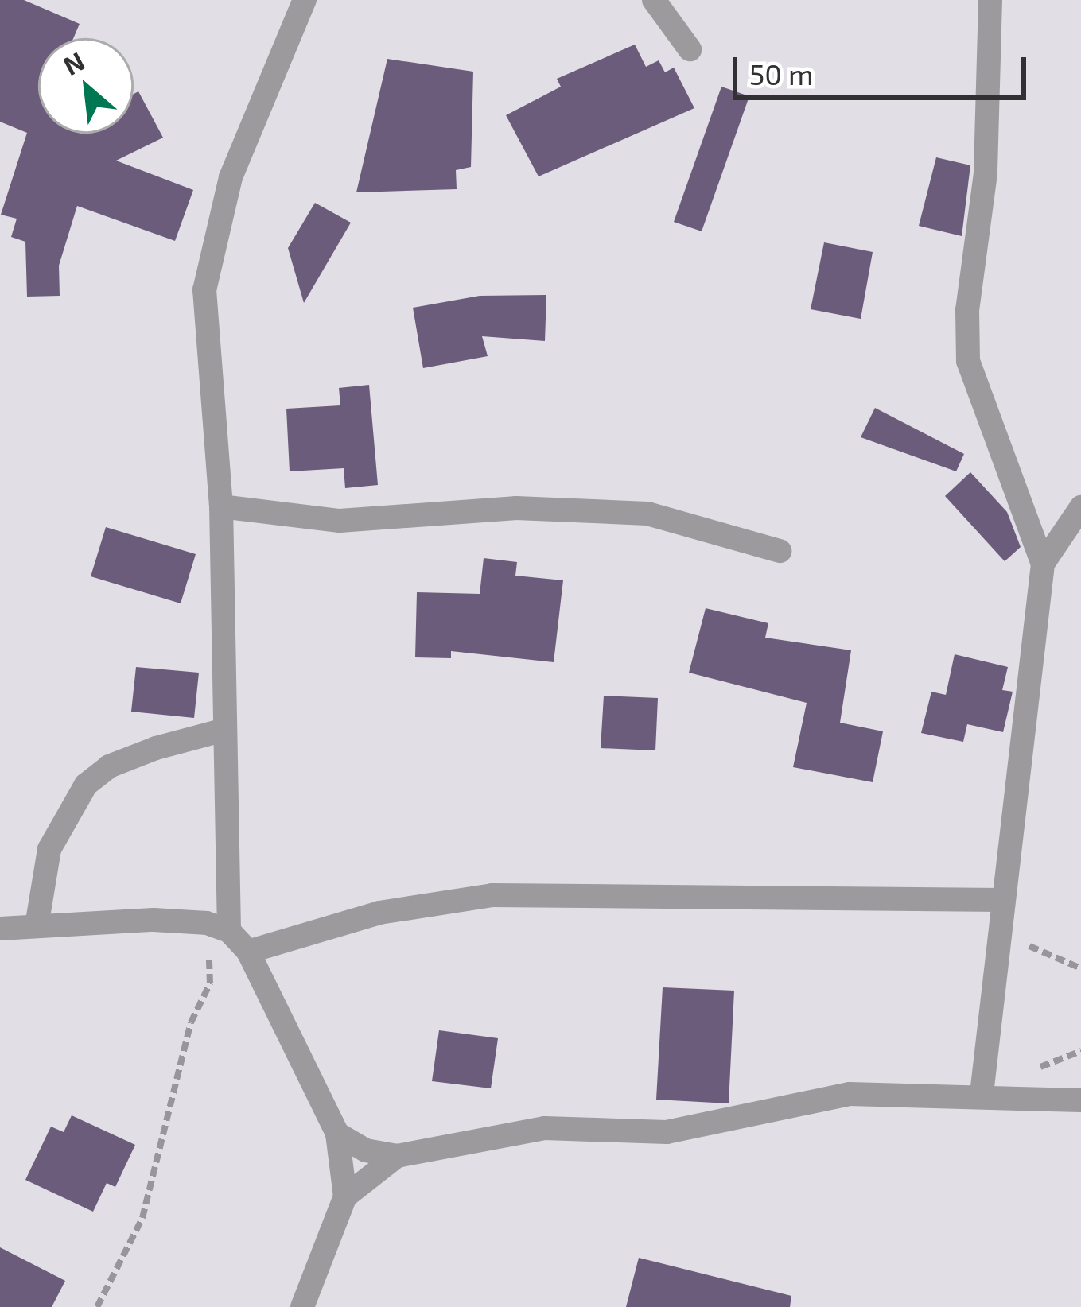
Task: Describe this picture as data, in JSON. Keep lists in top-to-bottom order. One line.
{"scale_bar":"50 m","north":"top left"}
